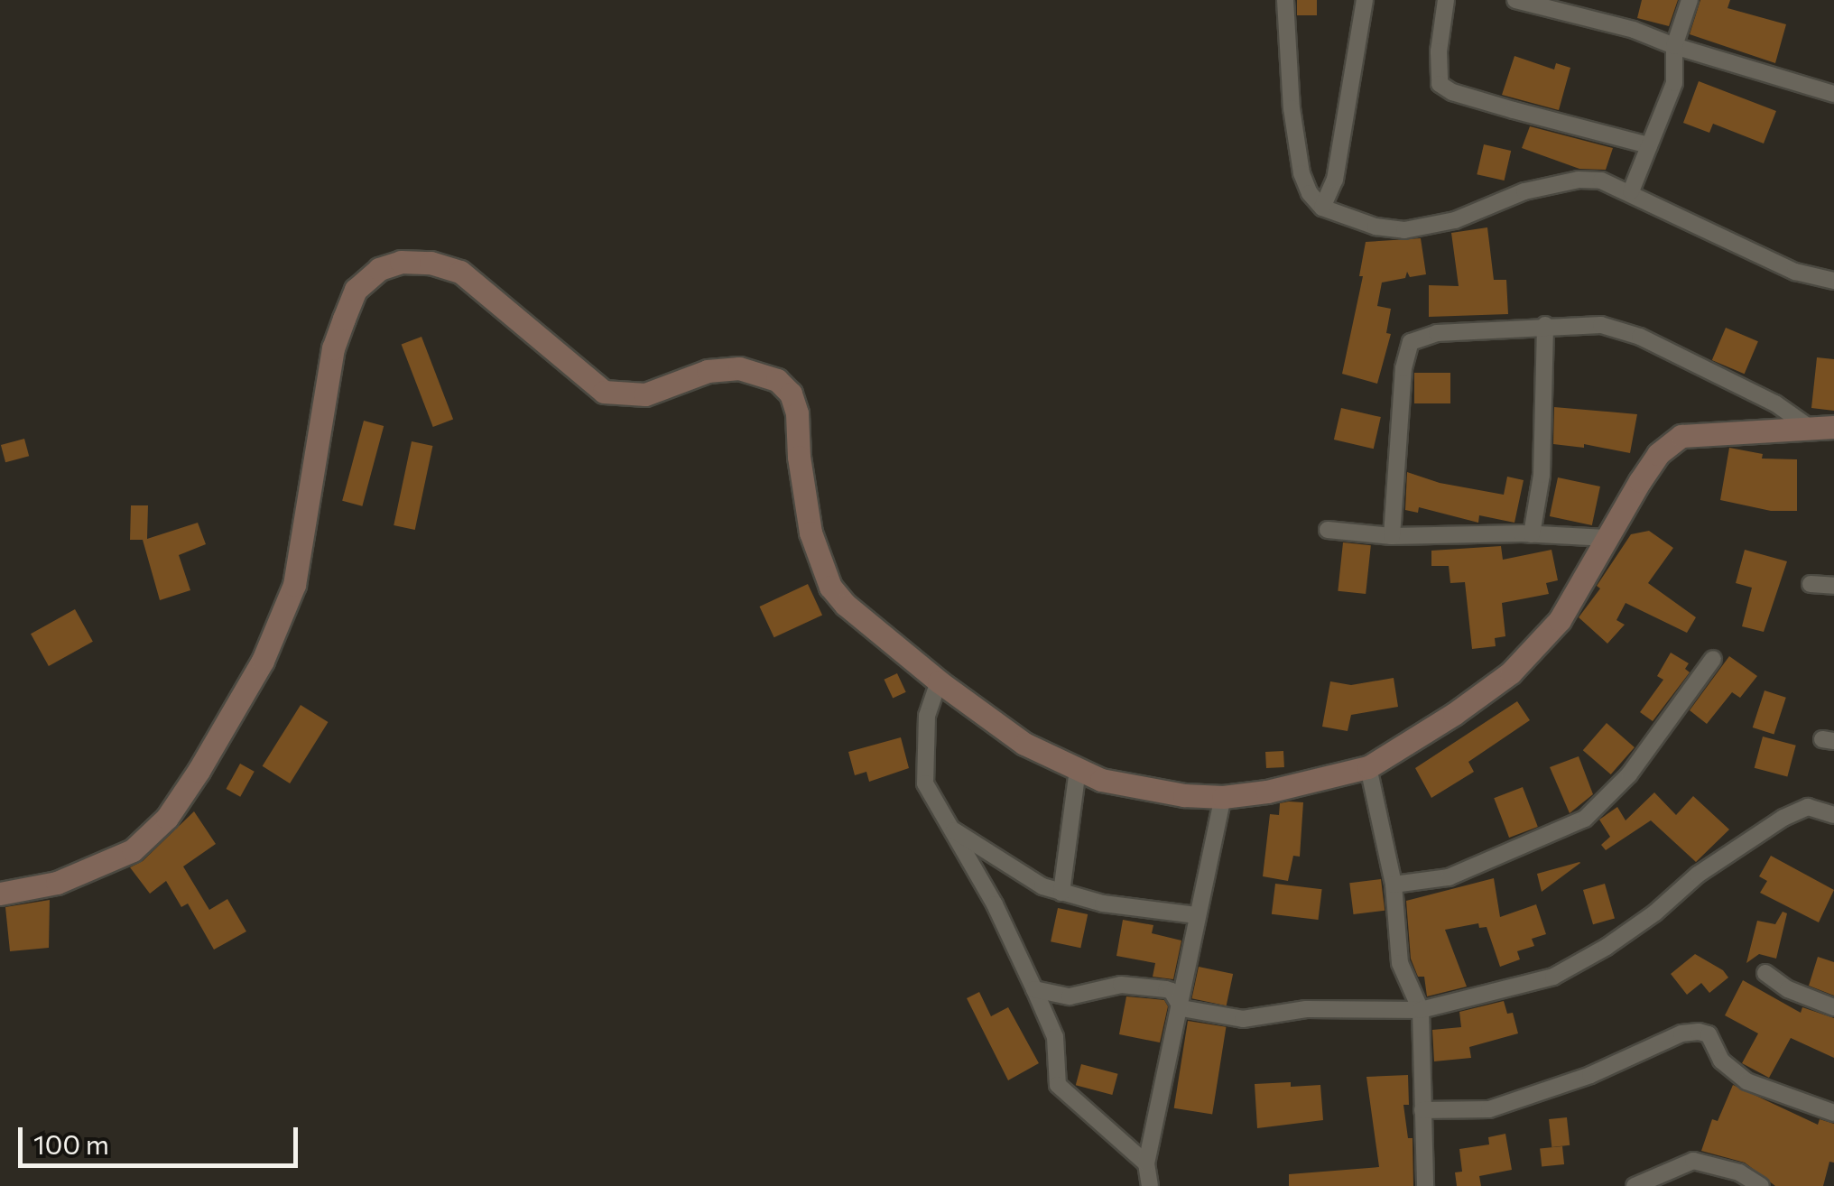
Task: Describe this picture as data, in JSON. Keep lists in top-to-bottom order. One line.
{"scale_bar":"100 m"}
